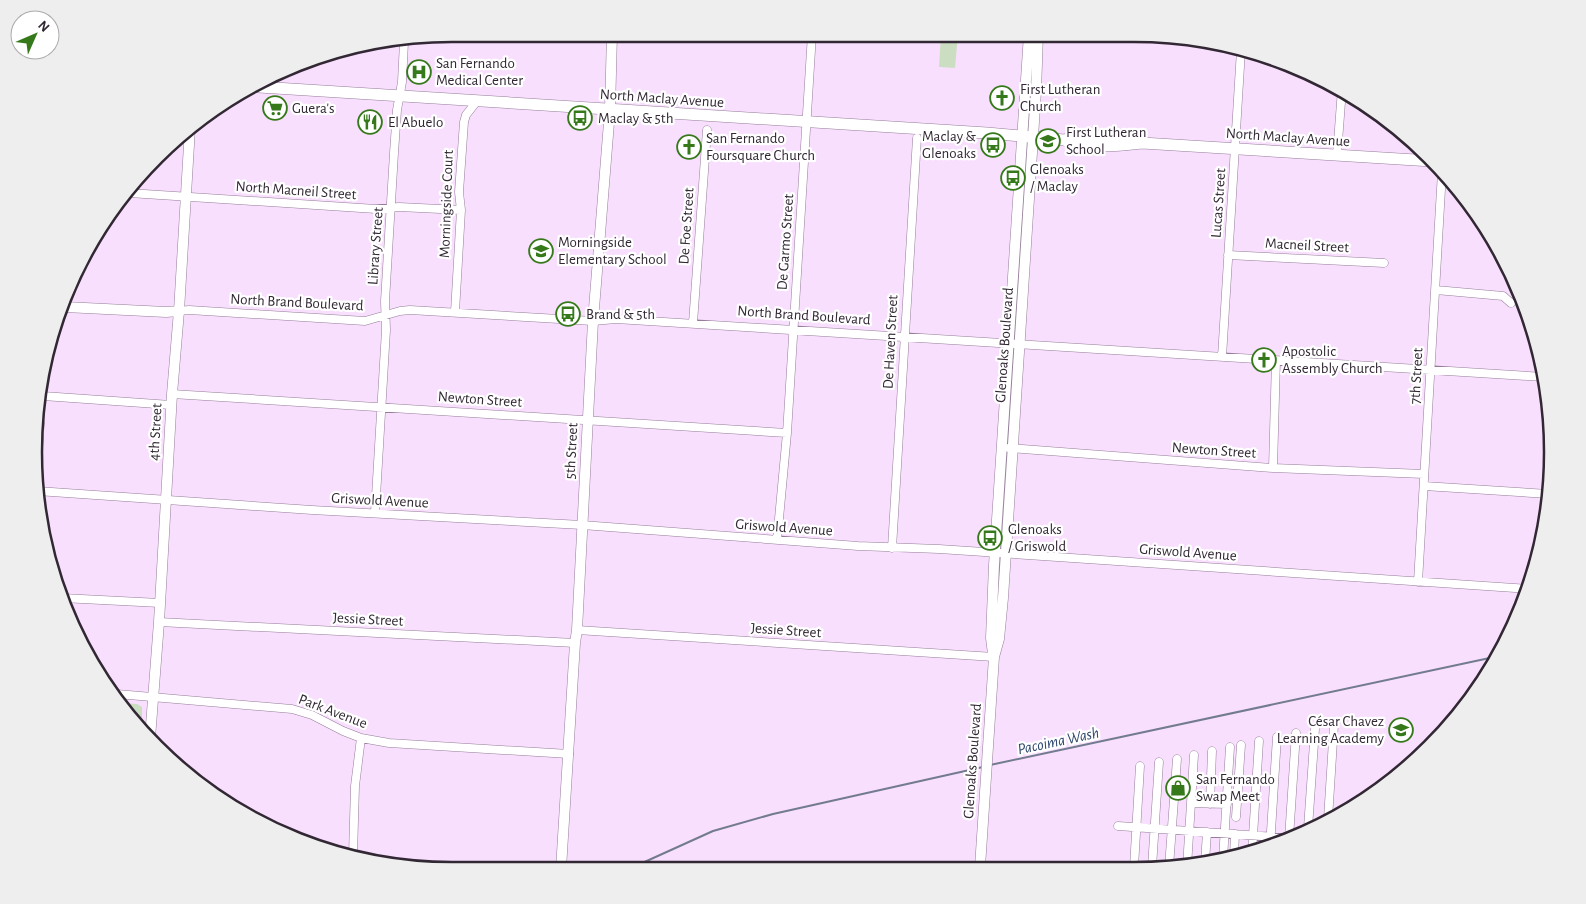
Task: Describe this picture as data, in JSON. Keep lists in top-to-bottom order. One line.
{"streets":{"main road":["North Maclay Avenue"],"street":["North Macneil Street","Lucas Street","Morningside Court","De Foe Street","De Garmo Street","Macneil Street","Library Street","North Brand Boulevard","De Haven Street","Glenoaks Boulevard","7th Street","Newton Street","4th Street","5th Street","Griswold Avenue","Jessie Street","Park Avenue"]},"crossings":[["North Maclay Avenue","Lucas Street"],["North Maclay Avenue","Morningside Court"],["North Maclay Avenue","De Garmo Street"],["North Maclay Avenue","Library Street"],["North Maclay Avenue","Glenoaks Boulevard"],["North Maclay Avenue","5th Street"],["North Macneil Street","Morningside Court"],["North Macneil Street","Library Street"],["North Macneil Street","4th Street"],["Lucas Street","Macneil Street"],["Lucas Street","North Brand Boulevard"],["Morningside Court","North Brand Boulevard"],["De Foe Street","North Brand Boulevard"],["De Garmo Street","North Brand Boulevard"],["De Garmo Street","Newton Street"],["De Garmo Street","Griswold Avenue"],["Library Street","North Brand Boulevard"],["Library Street","Newton Street"],["Library Street","Griswold Avenue"],["North Brand Boulevard","De Haven Street"],["North Brand Boulevard","Glenoaks Boulevard"],["North Brand Boulevard","7th Street"],["North Brand Boulevard","4th Street"],["North Brand Boulevard","5th Street"],["De Haven Street","Griswold Avenue"],["Glenoaks Boulevard","Newton Street"],["Glenoaks Boulevard","Griswold Avenue"],["Glenoaks Boulevard","Jessie Street"],["7th Street","Newton Street"],["7th Street","Griswold Avenue"],["Newton Street","4th Street"],["Newton Street","5th Street"],["4th Street","Griswold Avenue"],["4th Street","Jessie Street"],["4th Street","Park Avenue"],["5th Street","Griswold Avenue"],["5th Street","Jessie Street"],["5th Street","Park Avenue"]],"water":["Pacoima Wash"],"places":{"hospital":["San Fernando Medical Center"],"church":["First Lutheran Church","San Fernando Foursquare Church","Apostolic Assembly Church"],"supermarket":["Guera's"],"bus stop":["Maclay & 5th","Maclay & Glenoaks","Glenoaks / Maclay","Brand & 5th","Glenoaks / Griswold"],"restaurant":["El Abuelo"],"school or university":["First Lutheran School","Morningside Elementary School","César Chavez Learning Academy"],"shop":["San Fernando Swap Meet"]},"north":"top right"}
